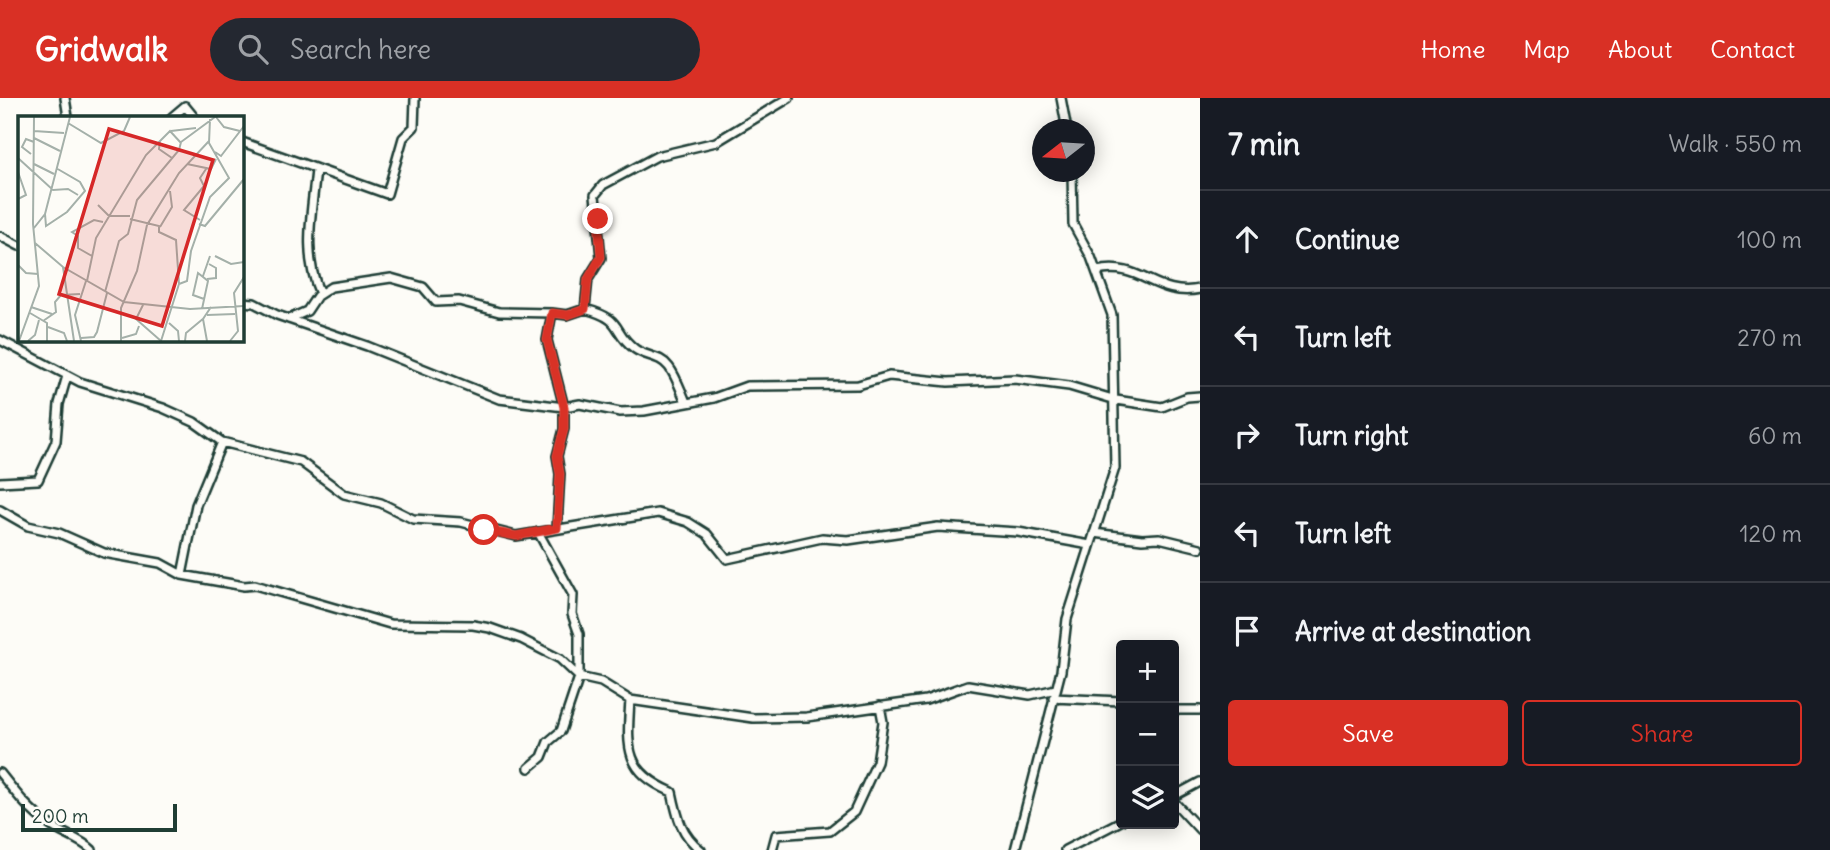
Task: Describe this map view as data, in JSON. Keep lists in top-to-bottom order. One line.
{"scale_bar":"200 m","north":"left","page":{"header":"Gridwalk","search":"Search here","nav":["Home","Map","About","Contact"],"heading":["7 min","Walk · 550 m"],"list":[["Continue","100 m"],["Turn left","270 m"],["Turn right","60 m"],["Turn left","120 m"],"Arrive at destination"],"map_buttons":["+","−"],"buttons":["Save","Share"],"scale":"200 m"}}
